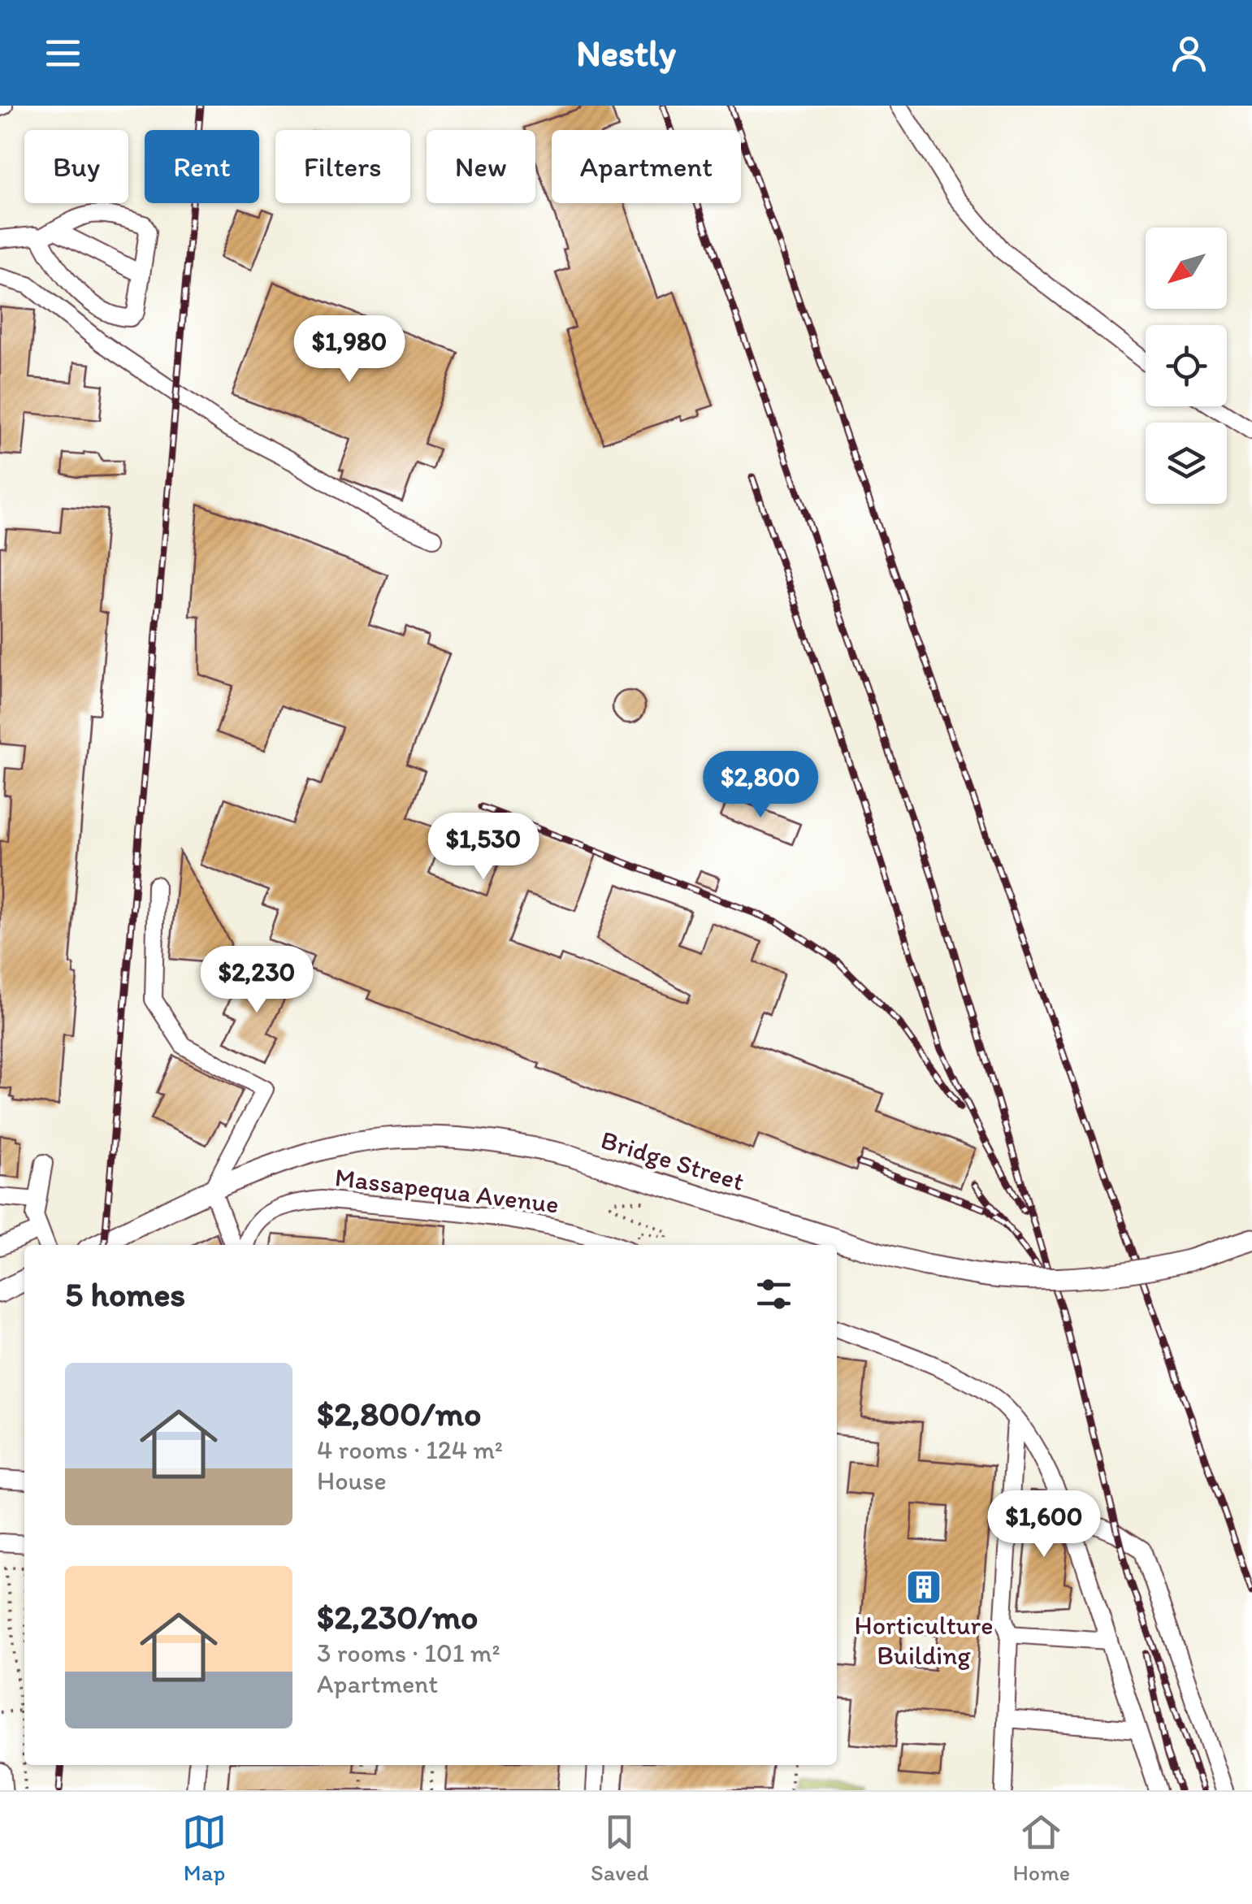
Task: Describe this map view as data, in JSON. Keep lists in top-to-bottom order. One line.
{"streets":{"main road":["Bridge Street"],"lane":["Massapequa Avenue"]},"places":{"building":["Horticulture Building"]},"north":"bottom left","page":{"header":"Nestly","chip":["Buy","Rent","Filters","New","Apartment"],"price":["$1,980","$2,800","$1,530","$2,230","$1,600"],"heading":"5 homes","list":[{"name":"$2,800/mo","note":"4 rooms · 124 m² · House"},{"name":"$2,230/mo","note":"3 rooms · 101 m² · Apartment"}],"tabs":["Map","Saved","Home"]}}
